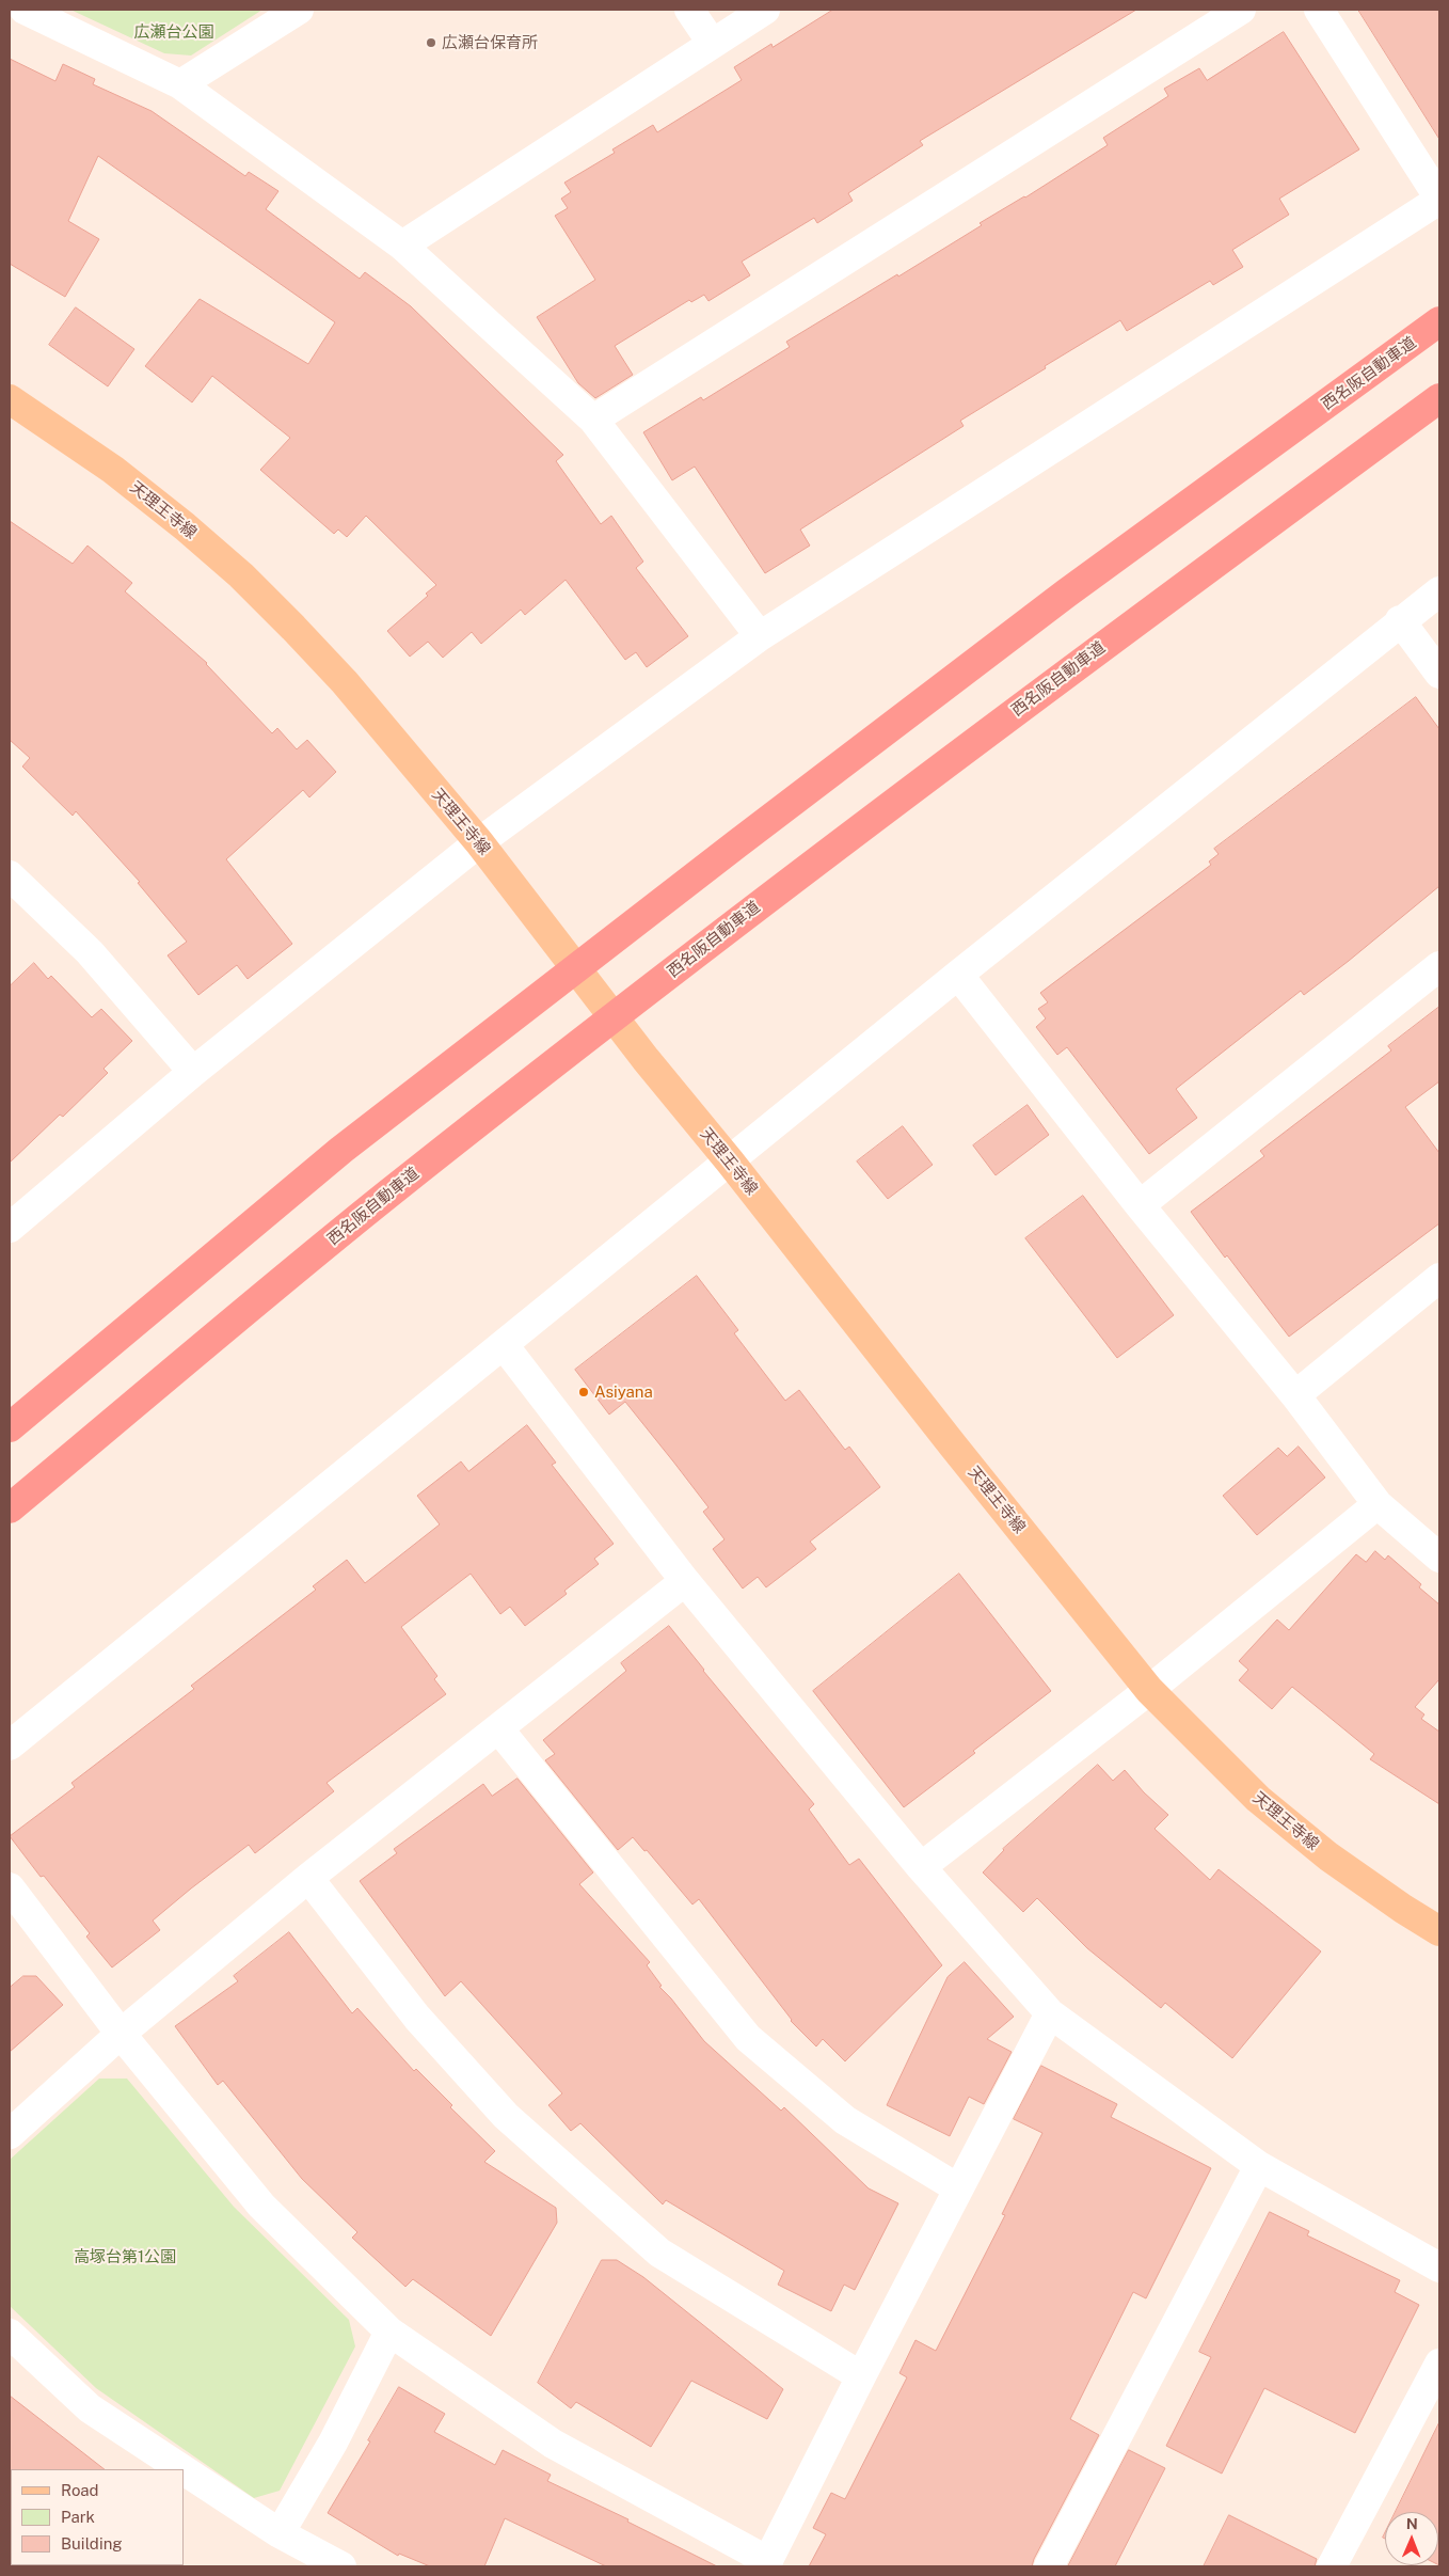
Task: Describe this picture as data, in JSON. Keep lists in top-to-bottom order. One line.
{"streets":{"highway":["西名阪自動車道"],"main road":["天理王寺線"]},"parks":["広瀬台公園","高塚台第1公園"],"places":["広瀬台保育所","Asiyana"],"legend":["Road","Park","Building"],"north":"top"}
